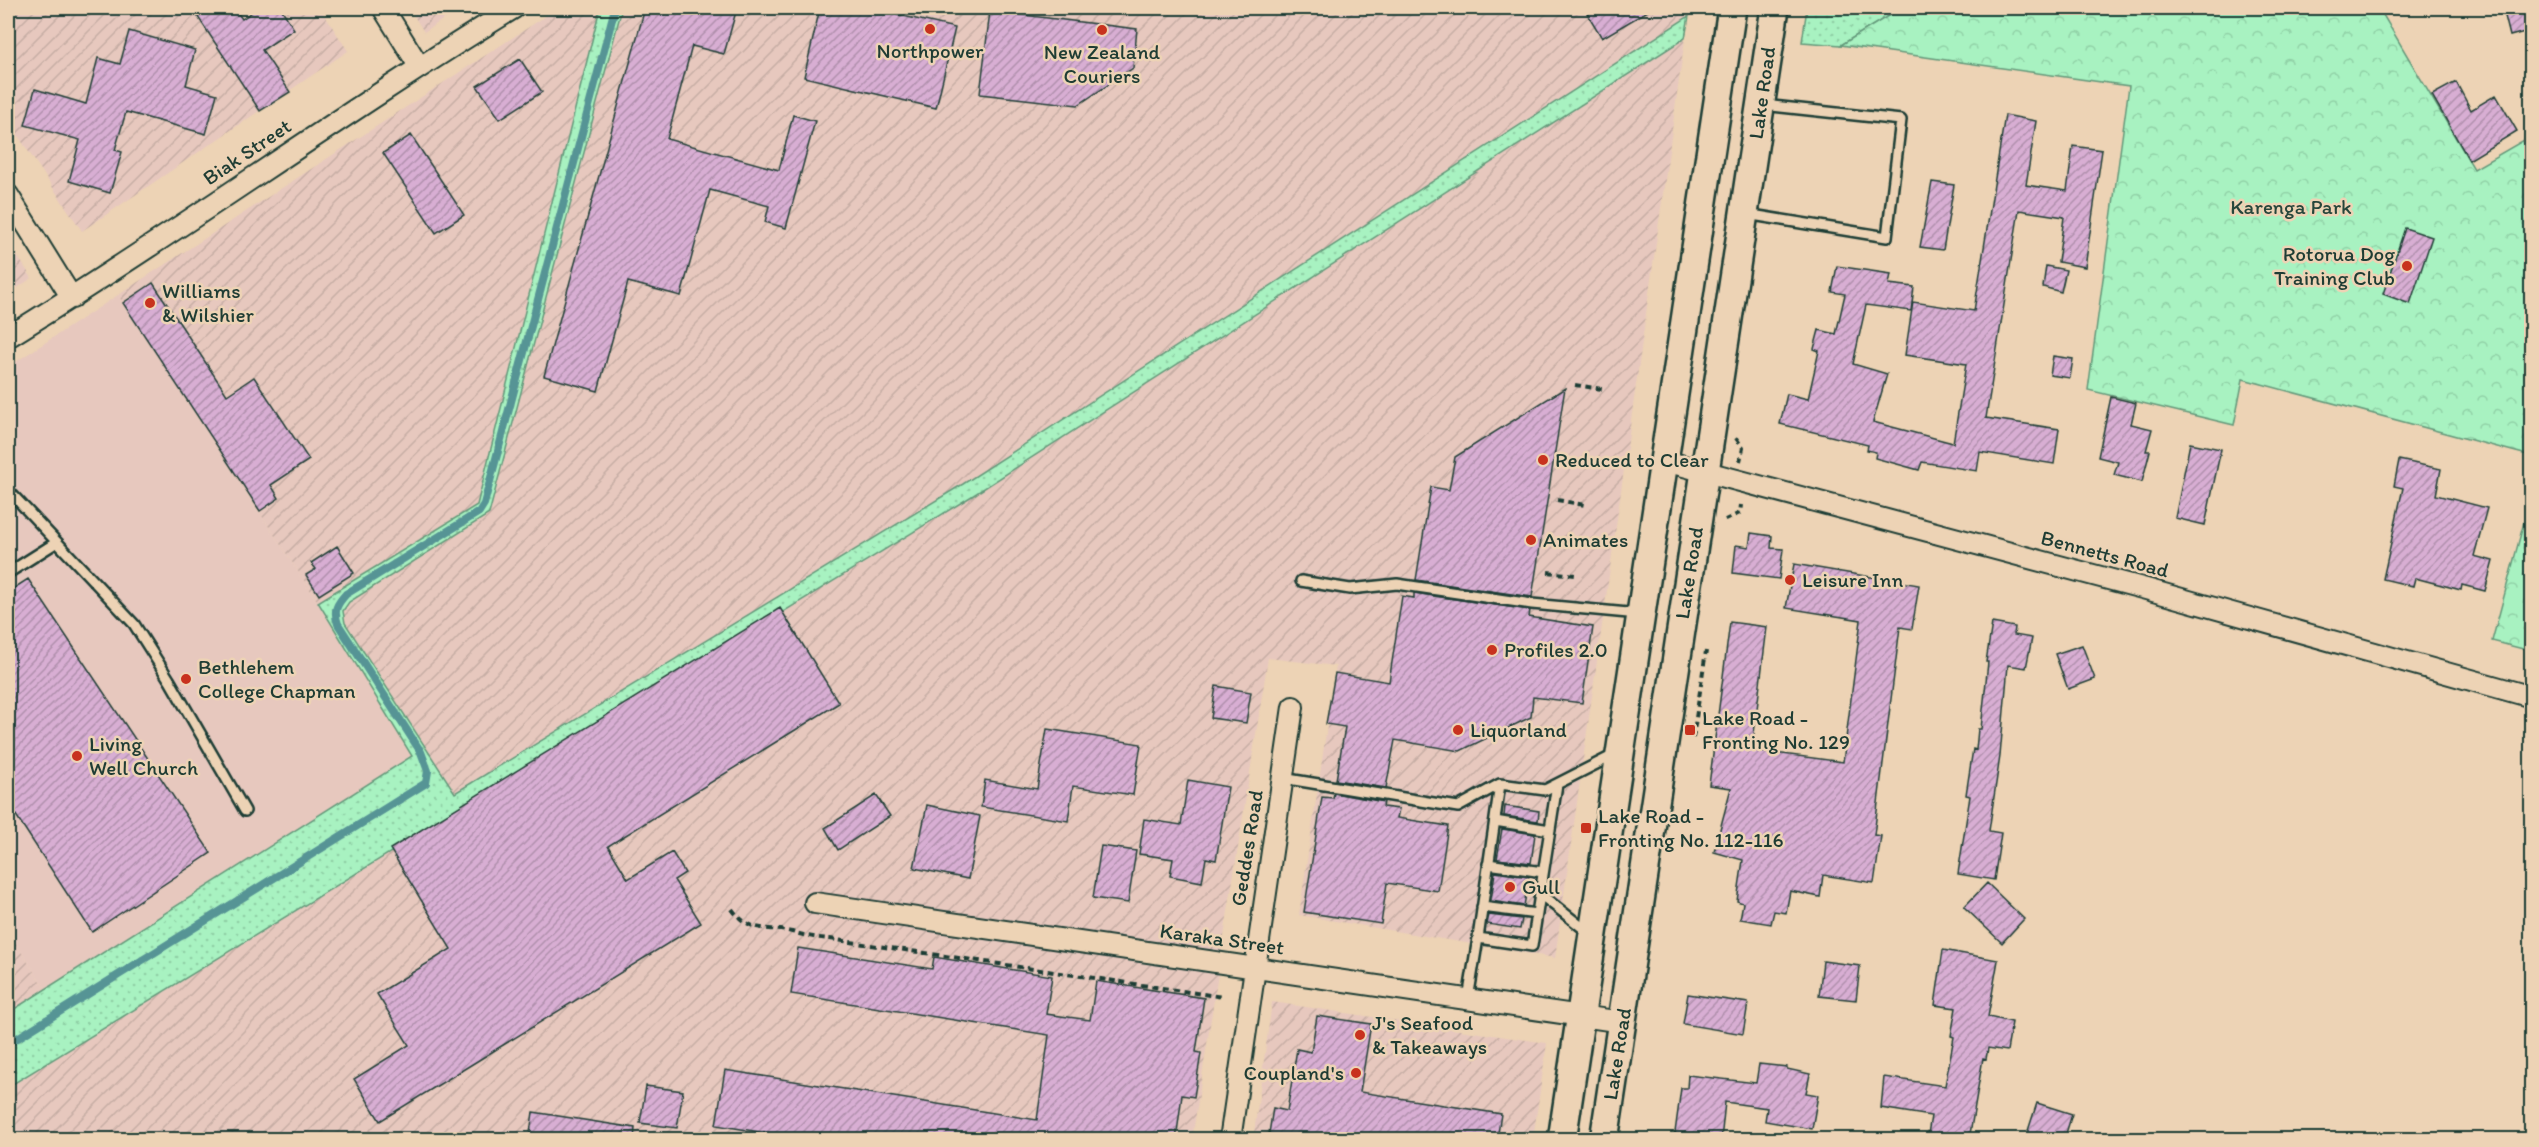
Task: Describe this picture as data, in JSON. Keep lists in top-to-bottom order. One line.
{"streets":{"main road":["Lake Road"],"street":["Biak Street","Bennetts Road","Geddes Road","Karaka Street"]},"crossings":[["Lake Road","Bennetts Road"],["Lake Road","Karaka Street"],["Geddes Road","Karaka Street"]],"parks":["Karenga Park"],"places":{"other":["Northpower","New Zealand Couriers","Rotorua Dog Training Club","Williams & Wilshier","Reduced to Clear","Animates","Leisure Inn","Profiles 2.0","Bethlehem College Chapman","Liquorland","Living Well Church","Gull","J's Seafood & Takeaways","Coupland's"],"transit":["Lake Road - Fronting No. 129","Lake Road - Fronting No. 112-116"]}}
